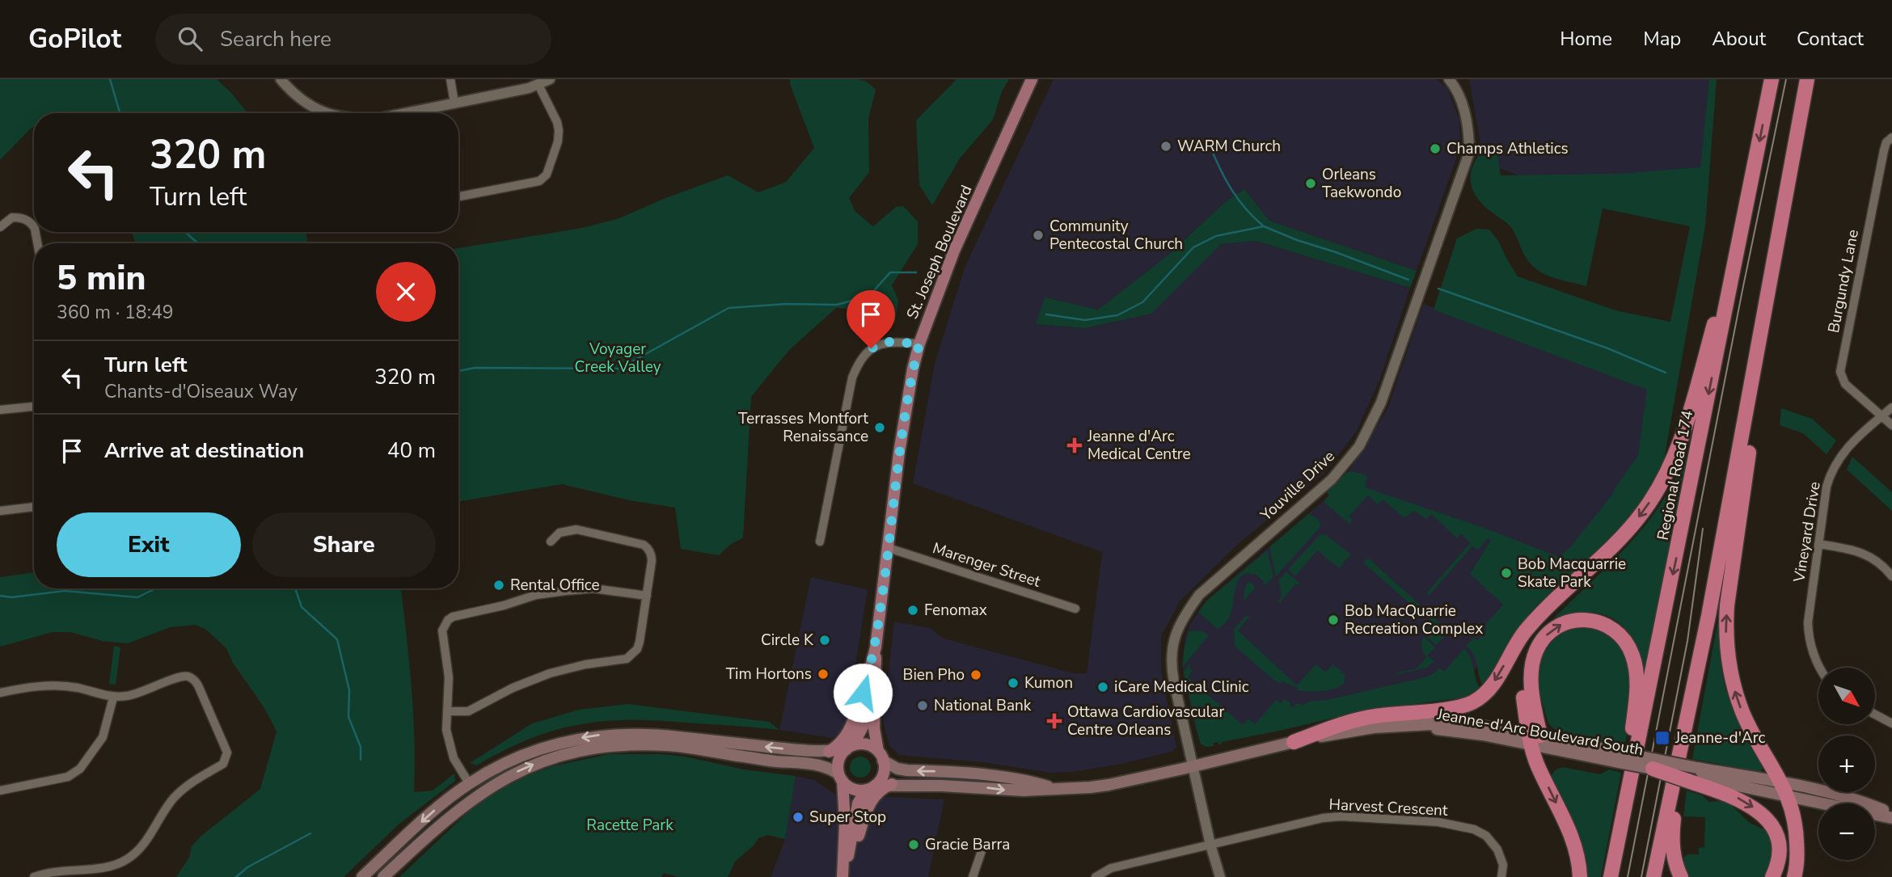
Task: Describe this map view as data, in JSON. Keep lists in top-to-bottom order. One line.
{"streets":{"highway":["Regional Road 174"],"main road":["St. Joseph Boulevard","Jeanne-d'Arc Boulevard South"],"street":["Burgundy Lane","Youville Drive","Vineyard Drive","Marenger Street","Harvest Crescent"]},"crossings":[["St. Joseph Boulevard","Marenger Street"],["St. Joseph Boulevard","Jeanne-d'Arc Boulevard South"],["Burgundy Lane","Vineyard Drive"],["Youville Drive","Jeanne-d'Arc Boulevard South"],["Youville Drive","Harvest Crescent"]],"parks":["Voyager Creek Valley","Racette Park"],"places":{"other":["WARM Church","Champs Athletics","Orleans Taekwondo","Community Pentecostal Church","Terrasses Montfort Renaissance","Bob Macquarrie Skate Park","Rental Office","Fenomax","Bob MacQuarrie Recreation Complex","Circle K","Tim Hortons","Bien Pho","Kumon","iCare Medical Clinic","National Bank","Super Stop","Gracie Barra"],"health":["Jeanne d'Arc Medical Centre","Ottawa Cardiovascular Centre Orleans"],"transit":["Jeanne-d'Arc"]},"north":"bottom right","page":{"header":"GoPilot","search":"Search here","nav":["Home","Map","About","Contact"],"turn":["320 m","Turn left"],"heading":["5 min","360 m · 18:49"],"list":[{"name":"Turn left","note":"Chants-d'Oiseaux Way","value":"320 m"},{"name":"Arrive at destination","value":"40 m"}],"buttons":["Exit","Share"],"map_buttons":["+","−"]}}
